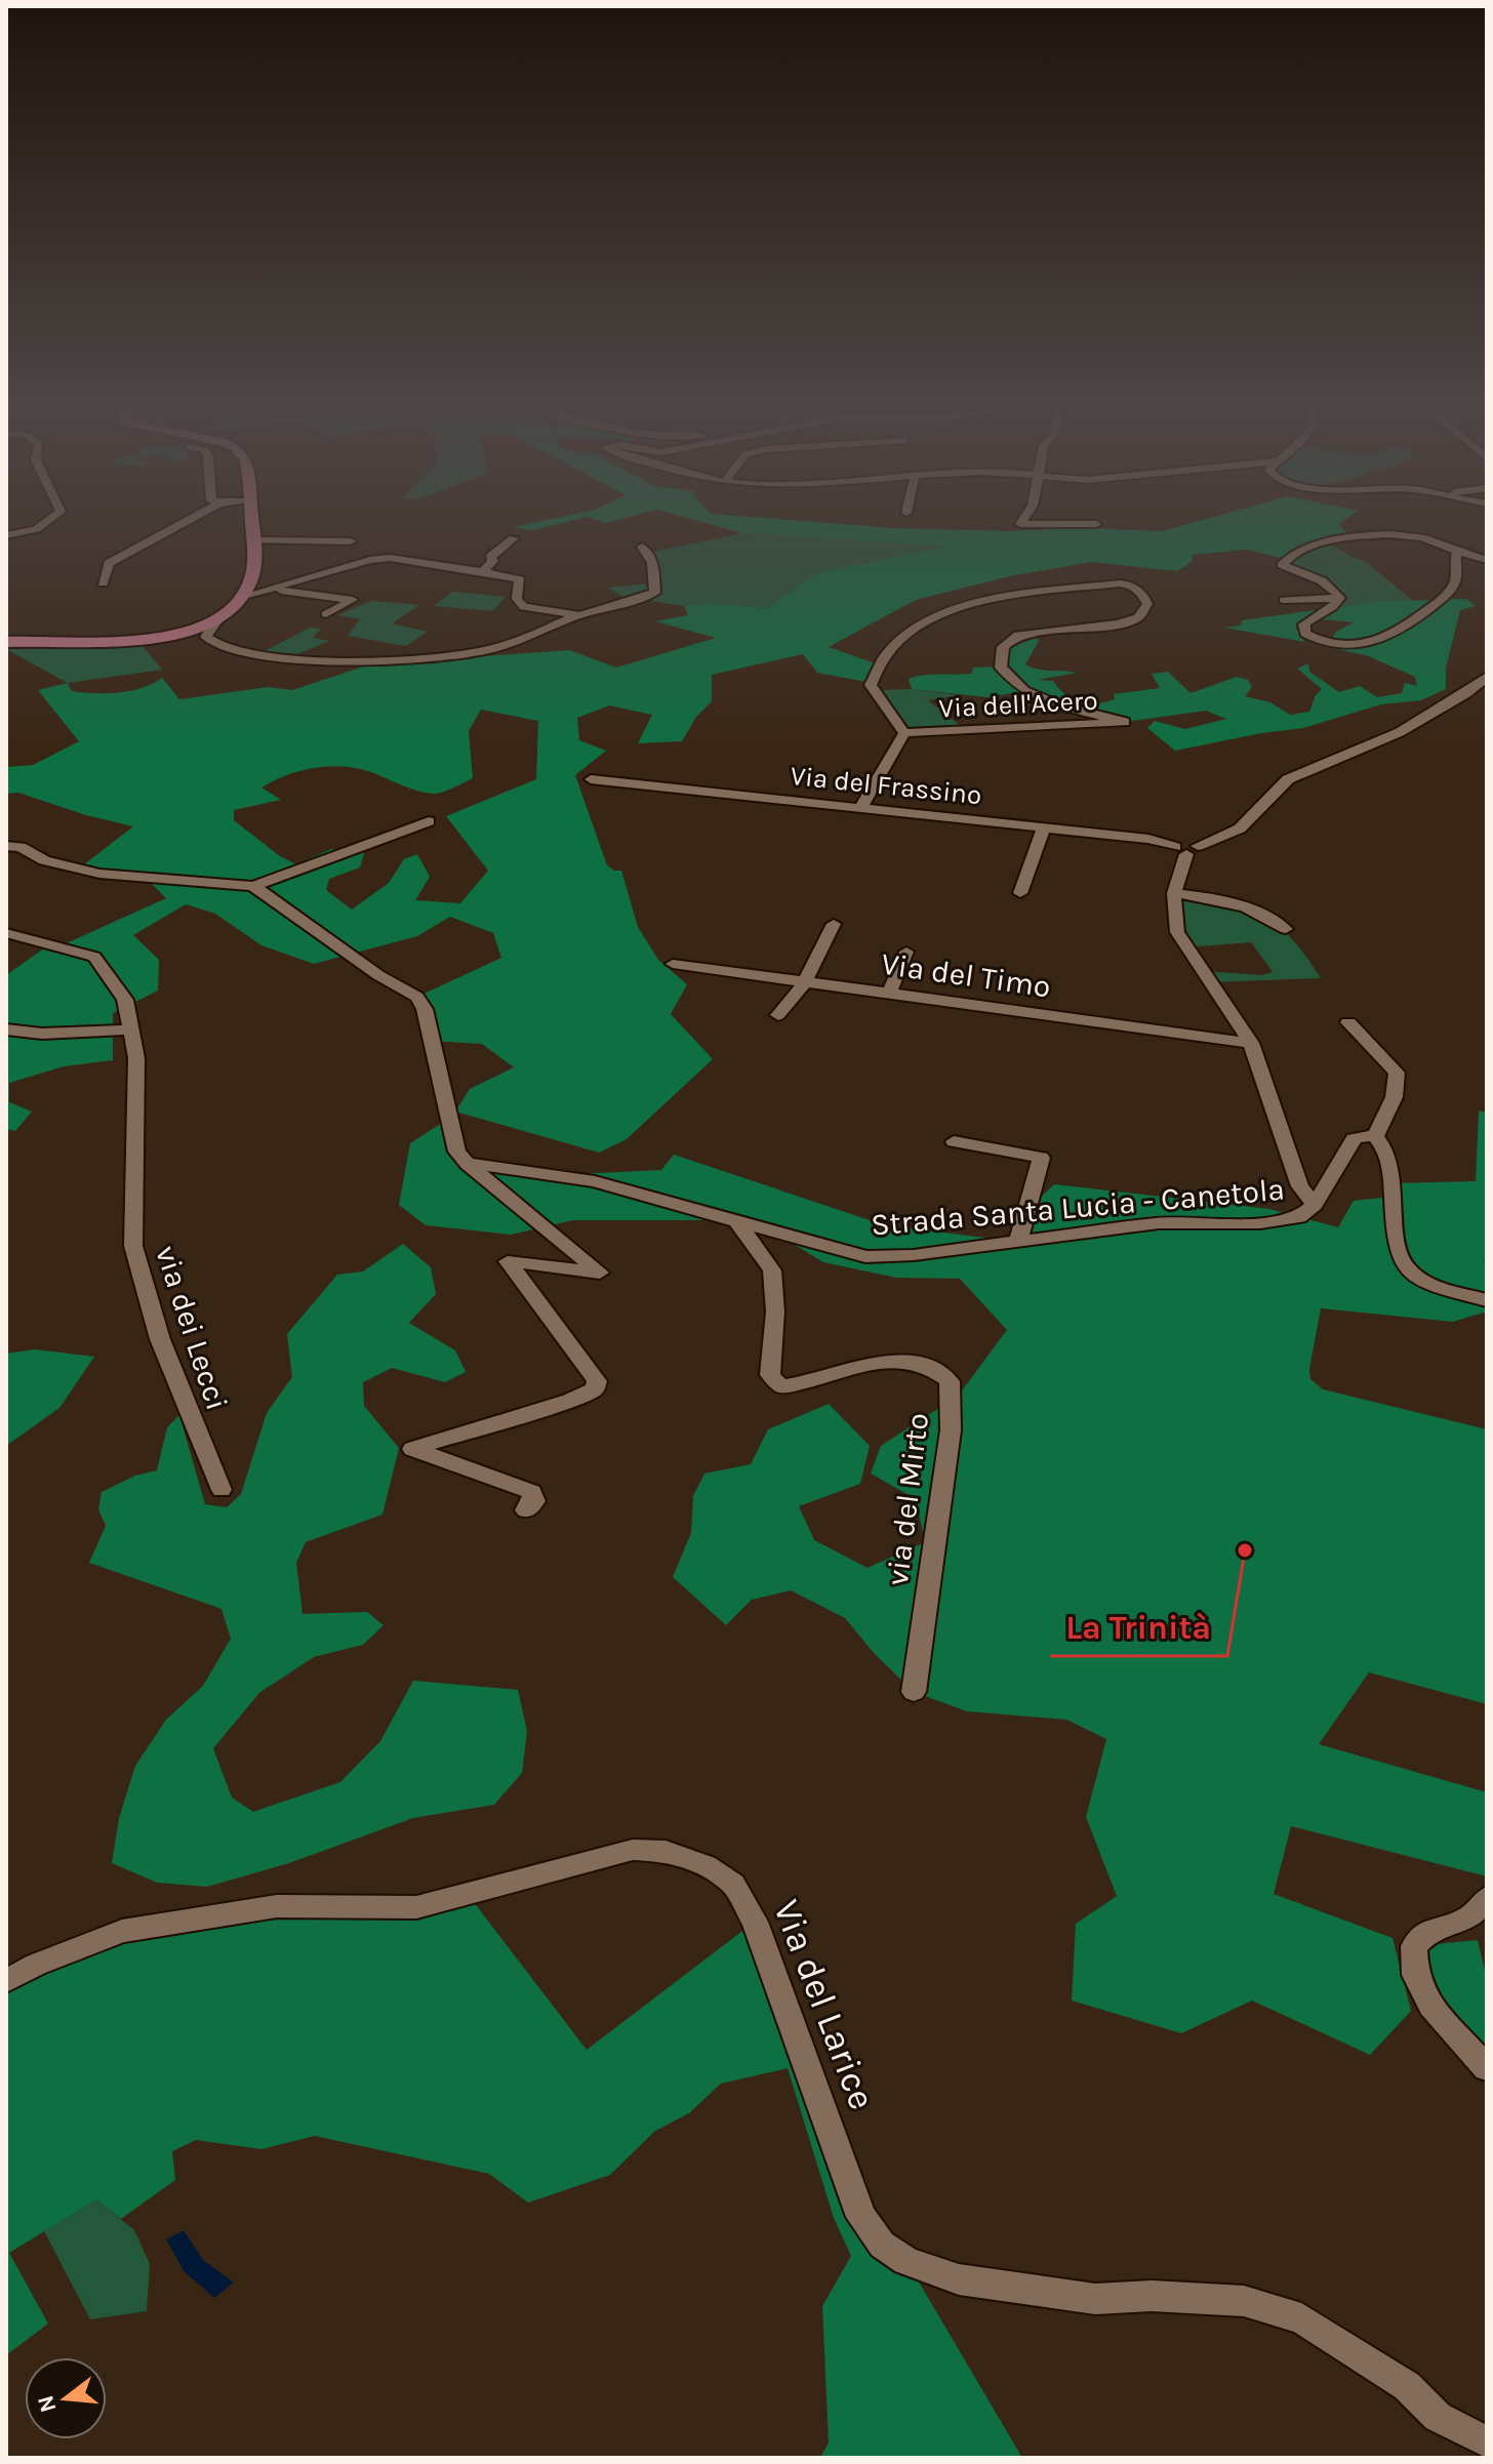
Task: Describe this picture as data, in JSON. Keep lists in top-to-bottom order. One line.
{"streets":{"street":["Via dell'Acero","Via del Frassino","Via del Timo","Strada Santa Lucia - Canetola","via dei Lecci","via del Mirto","Via del Larice"]},"crossings":[["Via dell'Acero","Via del Frassino"],["Strada Santa Lucia - Canetola","via del Mirto"]],"places":["La Trinità"],"north":"left"}
